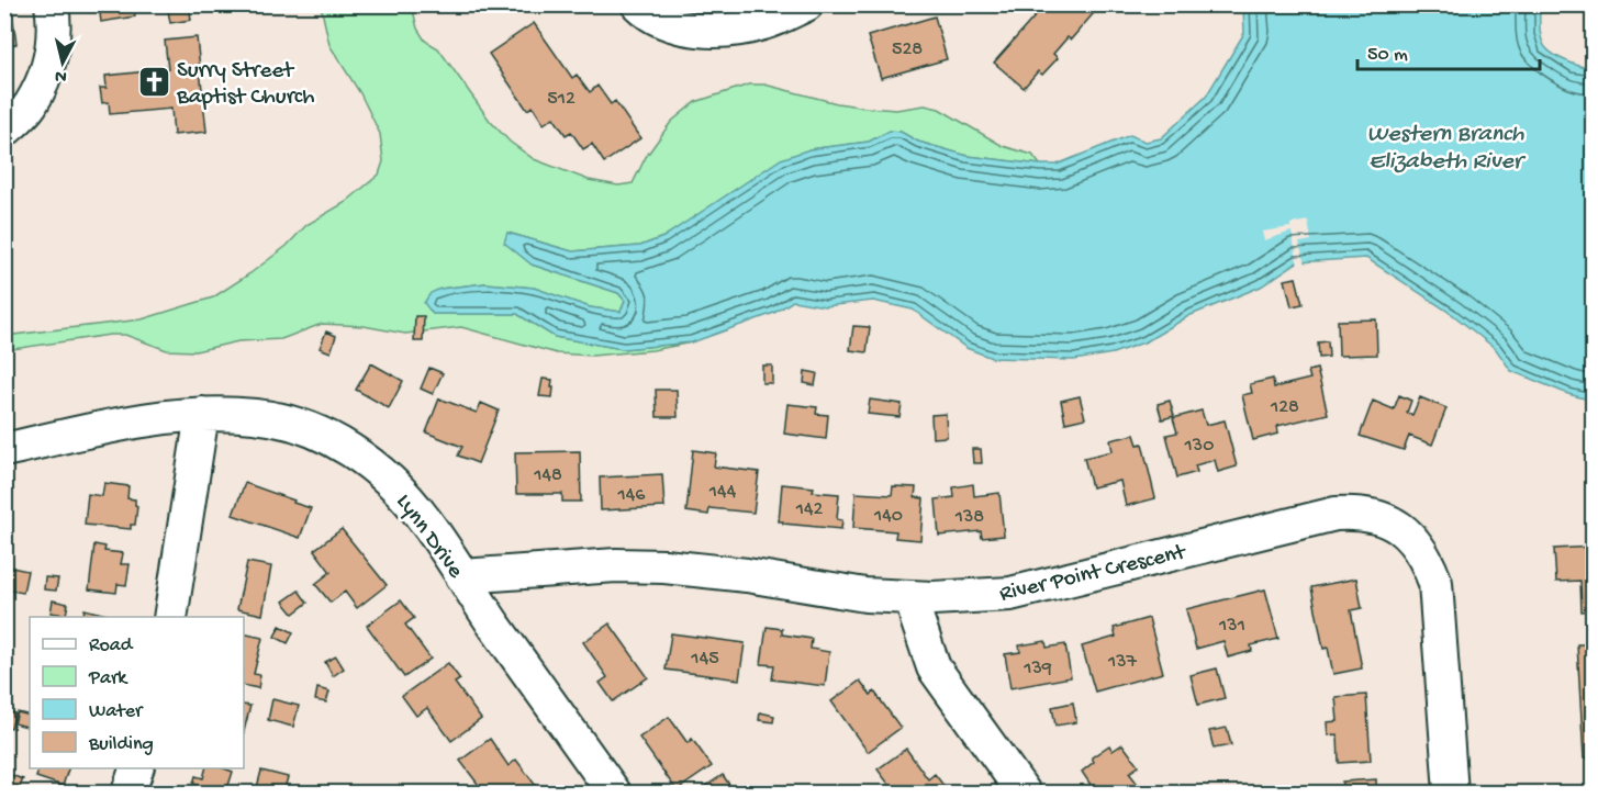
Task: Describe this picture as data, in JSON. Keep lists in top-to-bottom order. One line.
{"streets":{"street":["Lynn Drive","River Point Crescent"]},"crossings":[["Lynn Drive","River Point Crescent"]],"water":["Western Branch Elizabeth River"],"places":{"church":["Surry Street Baptist Church"]},"house_numbers":["528","512","128","130","148","144","146","142","140","138","131","145","137","139"],"legend":["Road","Park","Water","Building"],"scale_bar":"50 m","north":"bottom"}
